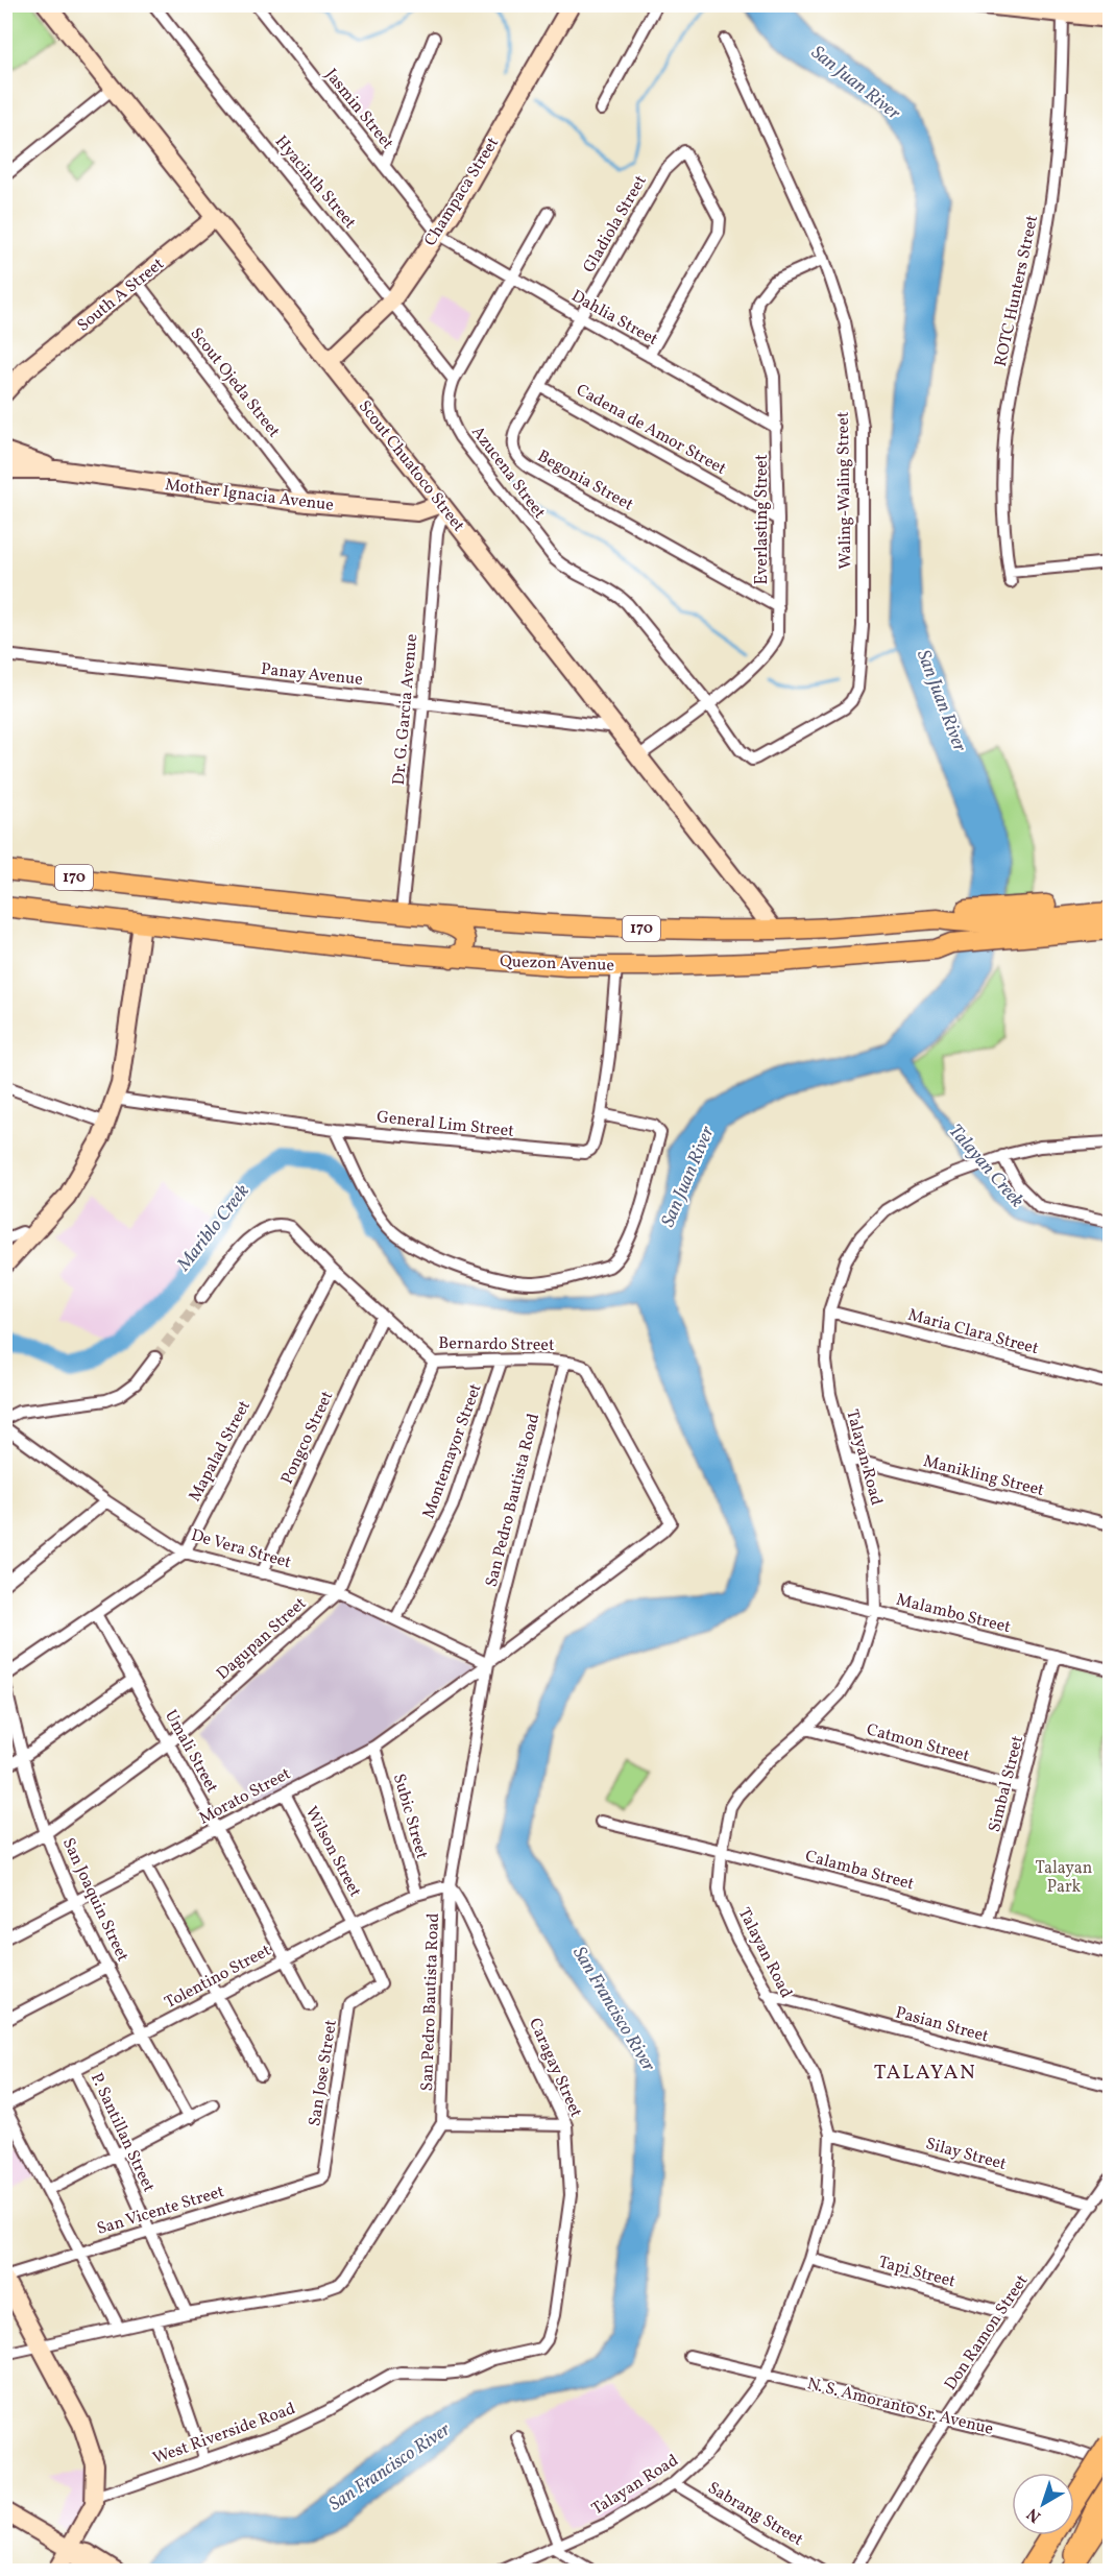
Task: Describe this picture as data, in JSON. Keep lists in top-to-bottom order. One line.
{"streets":{"main road":["170","Quezon Avenue"],"street":["Jasmin Street","Hyacinth Street","Champaca Street","Gladiola Street","ROTC Hunters Street","South A Street","Dahlia Street","Scout Ojeda Street","Cadena de Amor Street","Scout Chuatoco Street","Azucena Street","Begonia Street","Waling-Waling Street","Mother Ignacia Avenue","Everlasting Street","Panay Avenue","Dr. G. Garcia Avenue","General Lim Street","Maria Clara Street","Bernardo Street","Pongco Street","Mapalad Street","Montemayor Street","Talayan Road","Manikling Street","San Pedro Bautista Road","De Vera Street","Malambo Street","Dagupan Street","Catmon Street","Umali Street","Simbal Street","Morato Street","Subic Street","Wilson Street","Calamba Street","San Joaquin Street","Tolentino Street","Pasian Street","Caragay Street","San Jose Street","P. Santillan Street","Silay Street","San Vicente Street","Tapi Street","Don Ramon Street","N. S. Amoranto Sr. Avenue","West Riverside Road","Sabrang Street"]},"crossings":[["Jasmin Street","Champaca Street"],["Jasmin Street","Dahlia Street"],["Hyacinth Street","Champaca Street"],["Hyacinth Street","Azucena Street"],["Champaca Street","Dahlia Street"],["Champaca Street","Scout Chuatoco Street"],["Gladiola Street","Dahlia Street"],["Gladiola Street","Begonia Street"],["South A Street","Scout Ojeda Street"],["South A Street","Scout Chuatoco Street"],["Dahlia Street","Azucena Street"],["Dahlia Street","Begonia Street"],["Dahlia Street","Everlasting Street"],["Scout Ojeda Street","Mother Ignacia Avenue"],["Cadena de Amor Street","Begonia Street"],["Cadena de Amor Street","Everlasting Street"],["Scout Chuatoco Street","Mother Ignacia Avenue"],["Scout Chuatoco Street","Everlasting Street"],["Scout Chuatoco Street","Panay Avenue"],["Scout Chuatoco Street","Dr. G. Garcia Avenue"],["Scout Chuatoco Street","170"],["Azucena Street","Waling-Waling Street"],["Azucena Street","Everlasting Street"],["Begonia Street","Everlasting Street"],["Waling-Waling Street","Everlasting Street"],["Mother Ignacia Avenue","Dr. G. Garcia Avenue"],["Panay Avenue","Dr. G. Garcia Avenue"],["Dr. G. Garcia Avenue","170"],["170","Quezon Avenue"],["Quezon Avenue","General Lim Street"],["Maria Clara Street","Talayan Road"],["Bernardo Street","Pongco Street"],["Bernardo Street","Mapalad Street"],["Bernardo Street","Montemayor Street"],["Bernardo Street","San Pedro Bautista Road"],["Bernardo Street","Dagupan Street"],["Bernardo Street","Morato Street"],["Pongco Street","De Vera Street"],["Mapalad Street","De Vera Street"],["Mapalad Street","Umali Street"],["Montemayor Street","De Vera Street"],["Talayan Road","Manikling Street"],["Talayan Road","Malambo Street"],["Talayan Road","Catmon Street"],["Talayan Road","Calamba Street"],["Talayan Road","Pasian Street"],["Talayan Road","Silay Street"],["Talayan Road","Tapi Street"],["Talayan Road","N. S. Amoranto Sr. Avenue"],["Talayan Road","Sabrang Street"],["San Pedro Bautista Road","De Vera Street"],["San Pedro Bautista Road","Morato Street"],["San Pedro Bautista Road","Tolentino Street"],["San Pedro Bautista Road","Caragay Street"],["San Pedro Bautista Road","P. Santillan Street"],["De Vera Street","Dagupan Street"],["De Vera Street","Morato Street"],["Malambo Street","Simbal Street"],["Dagupan Street","Umali Street"],["Dagupan Street","San Joaquin Street"],["Catmon Street","Simbal Street"],["Umali Street","Morato Street"],["Umali Street","Tolentino Street"],["Simbal Street","Calamba Street"],["Morato Street","Subic Street"],["Morato Street","Wilson Street"],["Morato Street","San Joaquin Street"],["Subic Street","Tolentino Street"],["Wilson Street","Tolentino Street"],["Wilson Street","San Jose Street"],["San Joaquin Street","Tolentino Street"],["Tolentino Street","Caragay Street"],["Tolentino Street","San Jose Street"],["Tolentino Street","P. Santillan Street"],["Caragay Street","West Riverside Road"],["San Jose Street","San Vicente Street"],["P. Santillan Street","San Vicente Street"],["Silay Street","Don Ramon Street"],["Tapi Street","Don Ramon Street"],["Don Ramon Street","N. S. Amoranto Sr. Avenue"]],"districts":["TALAYAN"],"water":["San Juan River","Talayan Creek","Mariblo Creek","San Francisco River"],"parks":["Talayan Park"],"north":"bottom left"}
